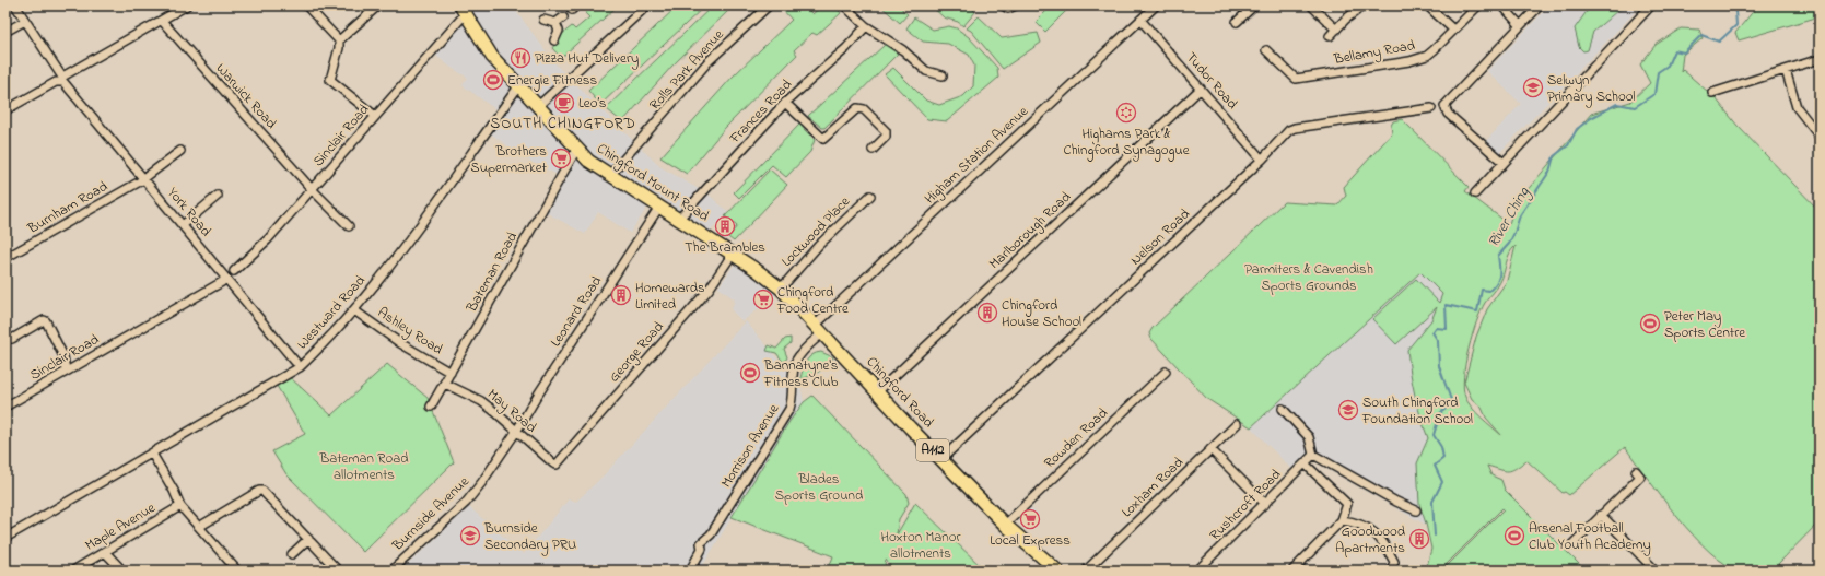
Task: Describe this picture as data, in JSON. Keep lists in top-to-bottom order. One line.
{"streets":{"main road":["Chingford Mount Road","Chingford Road","A112"],"street":["Bellamy Road","Rolls Park Avenue","Tudor Road","Warwick Road","Frances Road","Sinclair Road","Higham Station Avenue","Burnham Road","York Road","Marlborough Road","Lockwood Place","Nelson Road","Bateman Road","Leonard Road","Westward Road","Ashley Road","George Road","May Road","Rowden Road","Morrison Avenue","Loxham Road","Rushcroft Road","Burnside Avenue","Maple Avenue"]},"crossings":[["Rolls Park Avenue","Chingford Mount Road"],["Tudor Road","Higham Station Avenue"],["Tudor Road","Marlborough Road"],["Tudor Road","Nelson Road"],["Warwick Road","Sinclair Road"],["Frances Road","Chingford Mount Road"],["Sinclair Road","Chingford Mount Road"],["Sinclair Road","York Road"],["Higham Station Avenue","Chingford Mount Road"],["Higham Station Avenue","Chingford Road"],["Higham Station Avenue","Morrison Avenue"],["Chingford Mount Road","Lockwood Place"],["Chingford Mount Road","Bateman Road"],["Chingford Mount Road","Leonard Road"],["Chingford Mount Road","Westward Road"],["Chingford Mount Road","George Road"],["Chingford Mount Road","Chingford Road"],["Chingford Mount Road","Morrison Avenue"],["Burnham Road","York Road"],["Marlborough Road","Chingford Road"],["Nelson Road","Chingford Road"],["Bateman Road","Ashley Road"],["Bateman Road","May Road"],["Leonard Road","May Road"],["Leonard Road","Burnside Avenue"],["Westward Road","Ashley Road"],["George Road","May Road"],["Chingford Road","Rowden Road"],["Chingford Road","Morrison Avenue"],["May Road","Burnside Avenue"]],"districts":["SOUTH CHINGFORD"],"water":["River Ching"],"parks":["Parmiters & Cavendish Sports Grounds","Bateman Road allotments","Blades Sports Ground","Hoxton Manor allotments"],"places":{"restaurant":["Pizza Hut Delivery"],"sports":["Energie Fitness","Peter May Sports Centre","Bannatyne's Fitness Club","Arsenal Football Club Youth Academy"],"school or university":["Selwyn Primary School","South Chingford Foundation School","Burnside Secondary PRU"],"cafe":["Leo’s"],"synagogue":["Highams Park & Chingford Synagogue"],"supermarket":["Brothers Supermarket","Chingford Food Centre","Local Express"],"building":["The Brambles","Homewards Limited","Chingford House School","Goodwood Apartments"]}}
